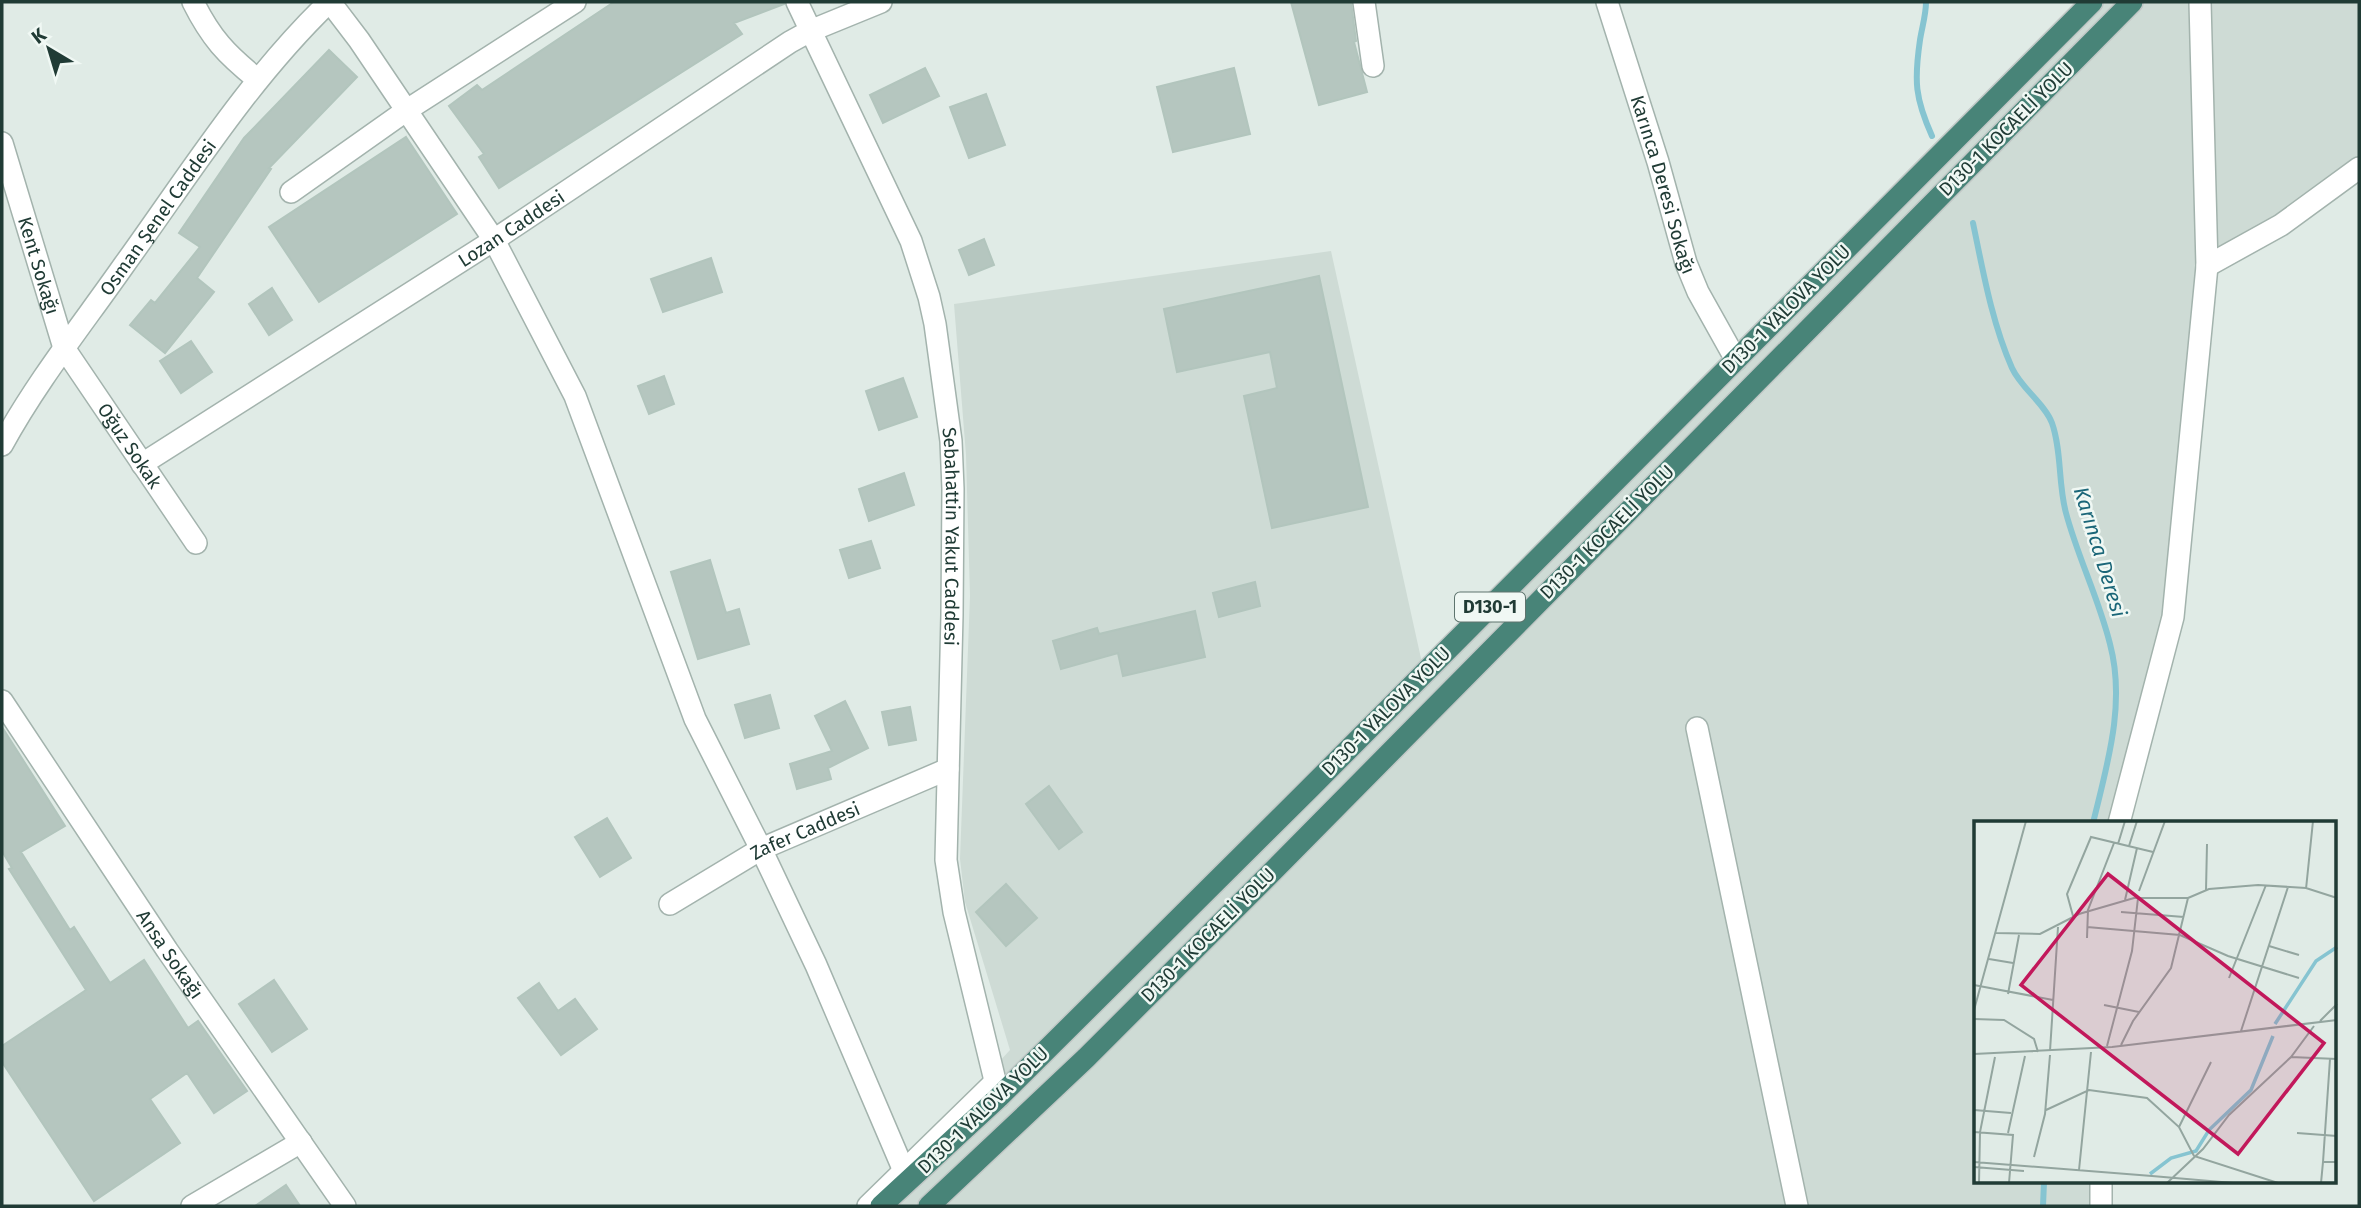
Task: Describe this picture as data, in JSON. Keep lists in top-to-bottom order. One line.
{"streets":{"highway":["D130-1 KOCAELİ YOLU","D130-1 YALOVA YOLU","D130-1"],"street":["Karınca Deresi Sokağı","Osman Şenel Caddesi","Lozan Caddesi","Kent Sokağı","Oğuz Sokak","Sebahattin Yakut Caddesi","Zafer Caddesi","Ansa Sokağı"]},"crossings":[["Karınca Deresi Sokağı","D130-1 YALOVA YOLU"],["Osman Şenel Caddesi","Kent Sokağı"],["Osman Şenel Caddesi","Oğuz Sokak"],["Lozan Caddesi","Oğuz Sokak"],["Lozan Caddesi","Sebahattin Yakut Caddesi"],["Kent Sokağı","Oğuz Sokak"],["D130-1 YALOVA YOLU","Sebahattin Yakut Caddesi"],["Sebahattin Yakut Caddesi","Zafer Caddesi"]],"water":["Karınca Deresi"],"north":"top left"}
